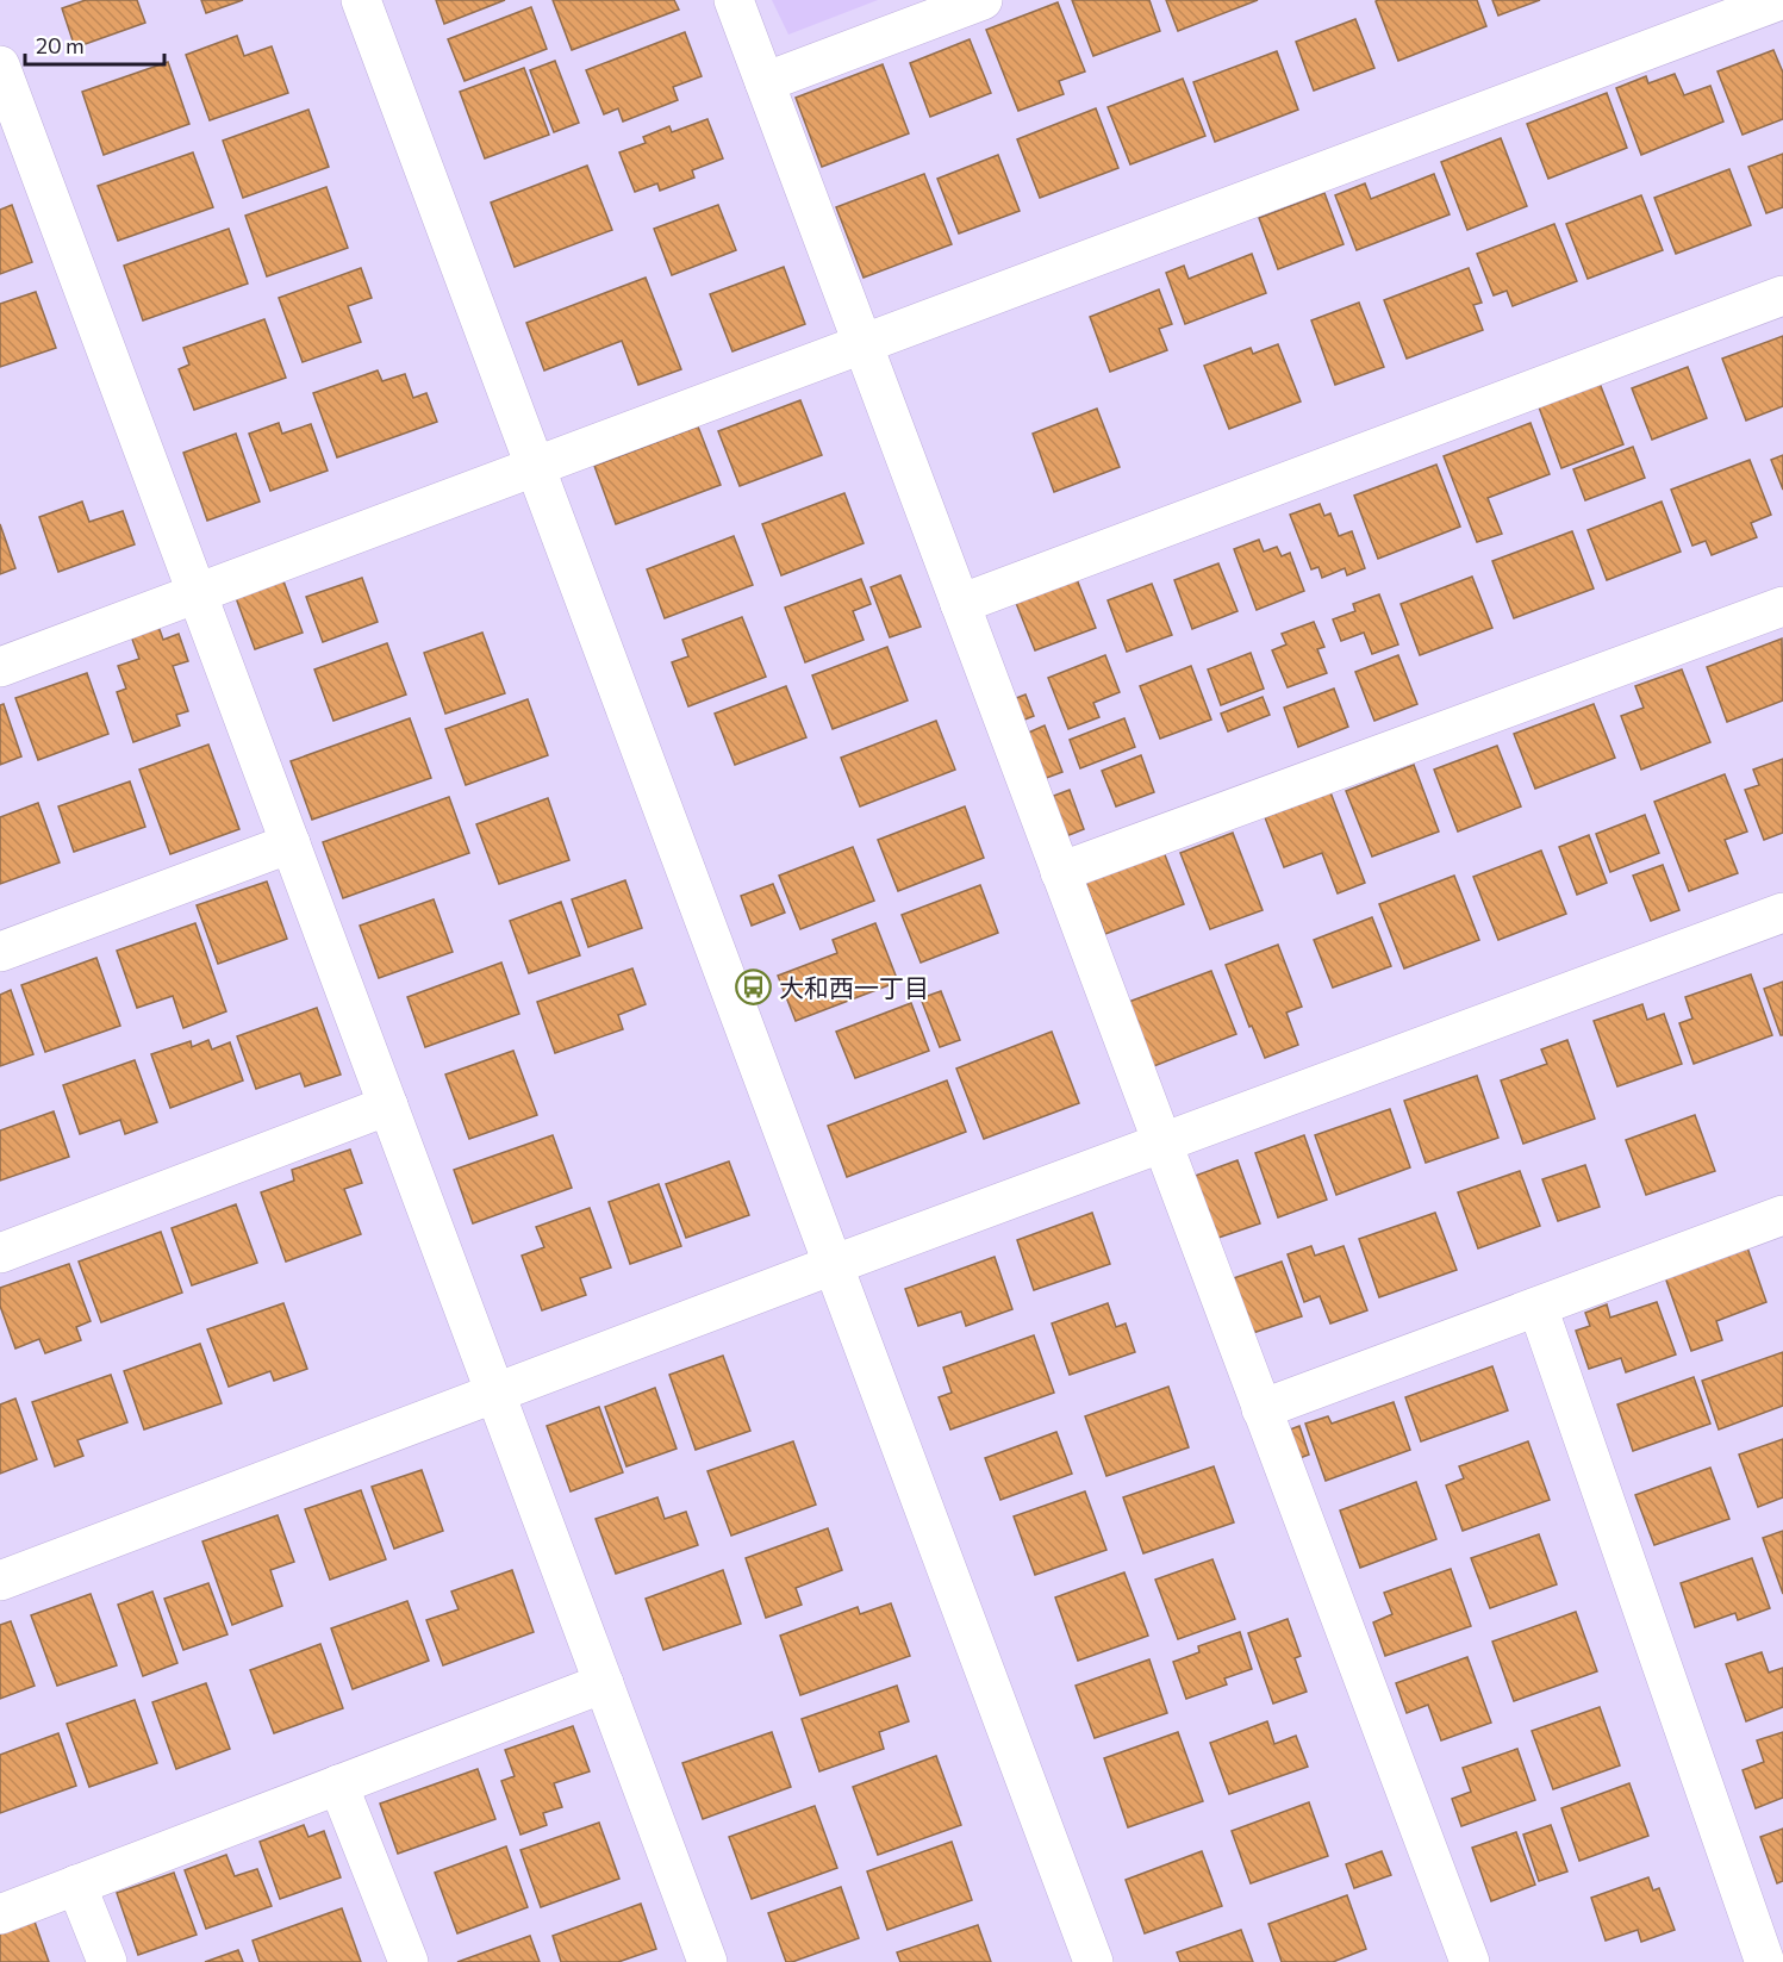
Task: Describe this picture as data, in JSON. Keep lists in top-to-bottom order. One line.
{"places":{"bus stop":["大和西一丁目"]},"scale_bar":"20 m"}
